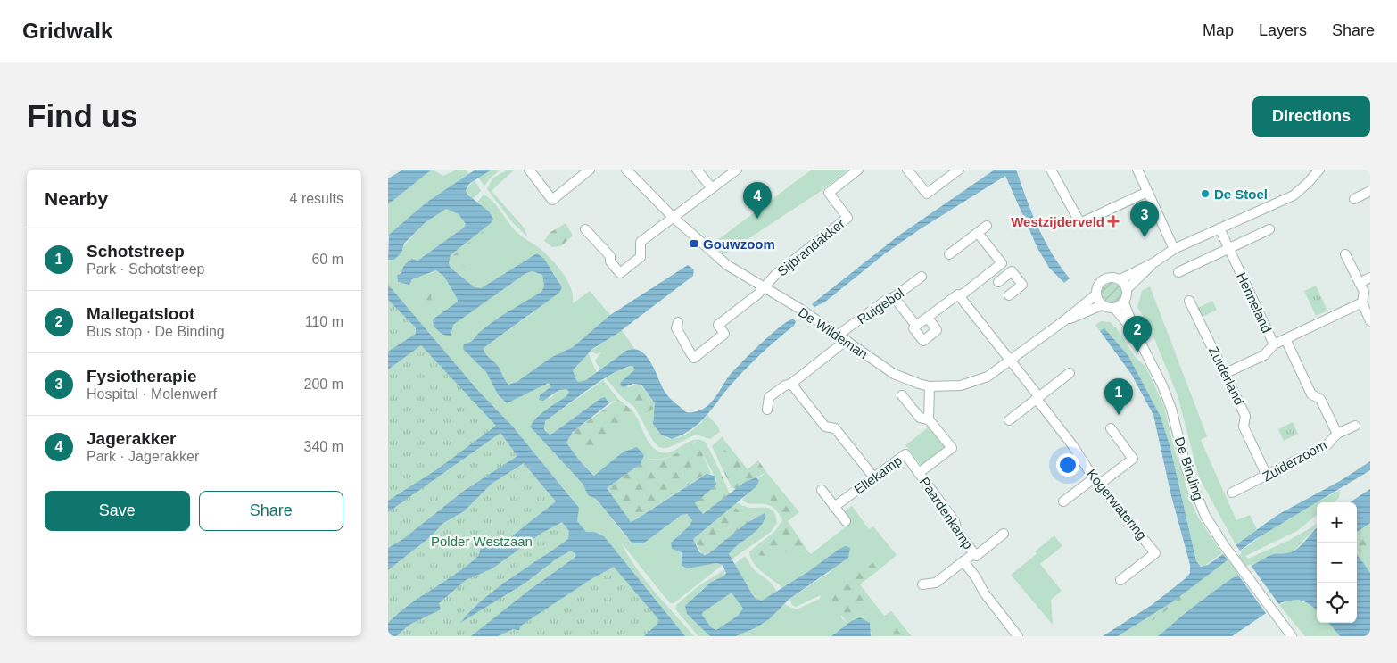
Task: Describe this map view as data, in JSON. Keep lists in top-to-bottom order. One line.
{"streets":{"street":["Sijbrandakker","Henneland","Ruigebol","De Wildeman","Zuiderland","Zuiderzoom","De Binding","Ellekamp","Kogerwatering","Paardenkamp"]},"crossings":[["Sijbrandakker","De Wildeman"],["Henneland","Zuiderzoom"],["Ruigebol","De Wildeman"],["De Wildeman","De Binding"],["De Wildeman","Kogerwatering"],["Zuiderland","Zuiderzoom"],["Ellekamp","Paardenkamp"]],"parks":["Polder Westzaan"],"places":{"other":["De Stoel"],"health":["Westzijderveld"],"transit":["Gouwzoom"]},"page":{"header":"Gridwalk","nav":["Map","Layers","Share"],"buttons":["Directions",["Save","Share"]],"title":"Find us","heading":["Nearby","4 results"],"pins":["4","3","2","1"],"list":[{"mark":"1","name":"Schotstreep","note":"Park · Schotstreep","value":"60 m"},{"mark":"2","name":"Mallegatsloot","note":"Bus stop · De Binding","value":"110 m"},{"mark":"3","name":"Fysiotherapie","note":"Hospital · Molenwerf","value":"200 m"},{"mark":"4","name":"Jagerakker","note":"Park · Jagerakker","value":"340 m"}],"map_buttons":["+","−"]}}
